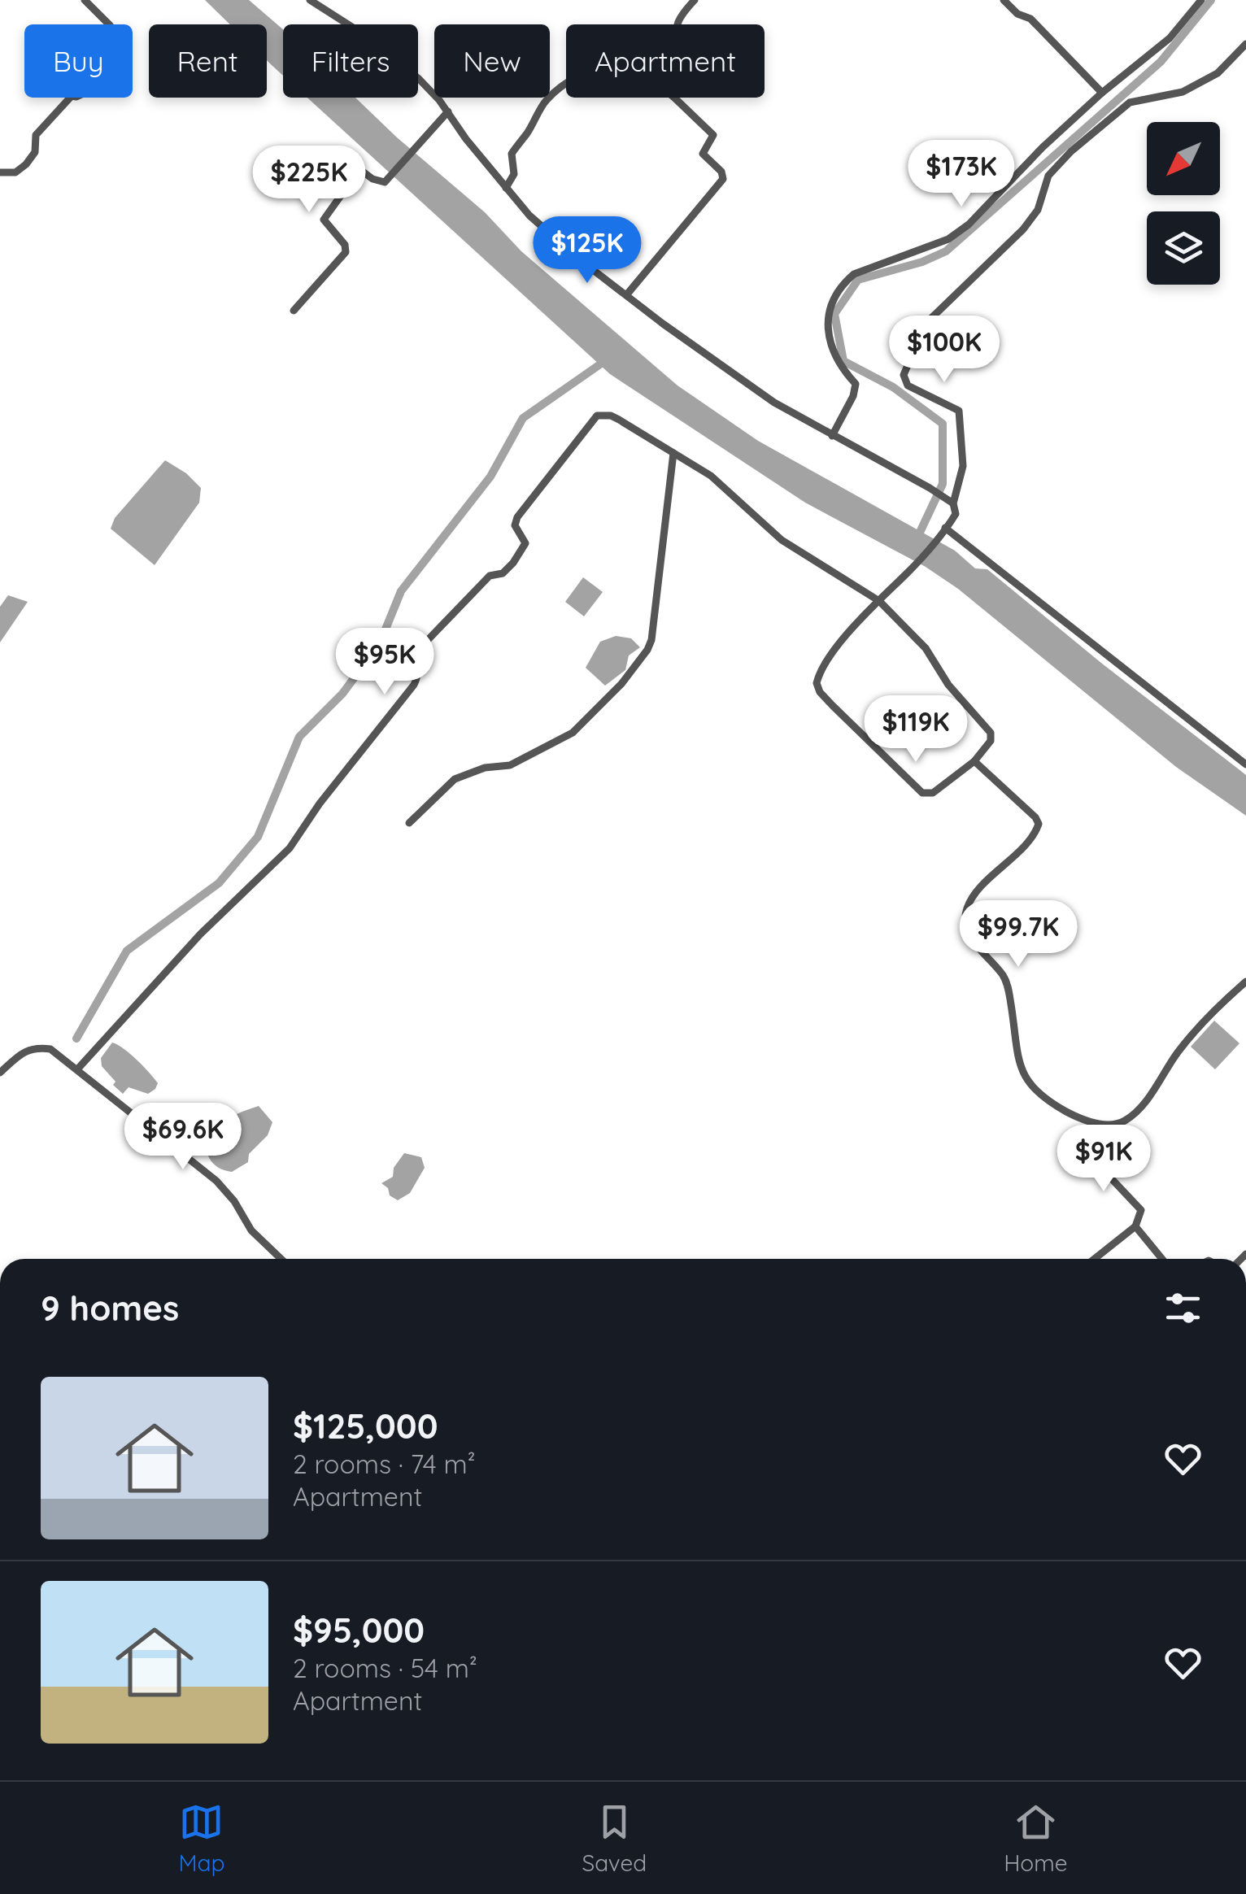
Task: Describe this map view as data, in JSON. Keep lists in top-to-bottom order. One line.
{"north":"bottom left","page":{"chip":["Buy","Rent","Filters","New","Apartment"],"price":["$173K","$225K","$125K","$100K","$95K","$119K","$99.7K","$69.6K","$91K"],"heading":"9 homes","list":[{"name":"$125,000","note":"2 rooms · 74 m² · Apartment"},{"name":"$95,000","note":"2 rooms · 54 m² · Apartment"}],"tabs":["Map","Saved","Home"]}}
